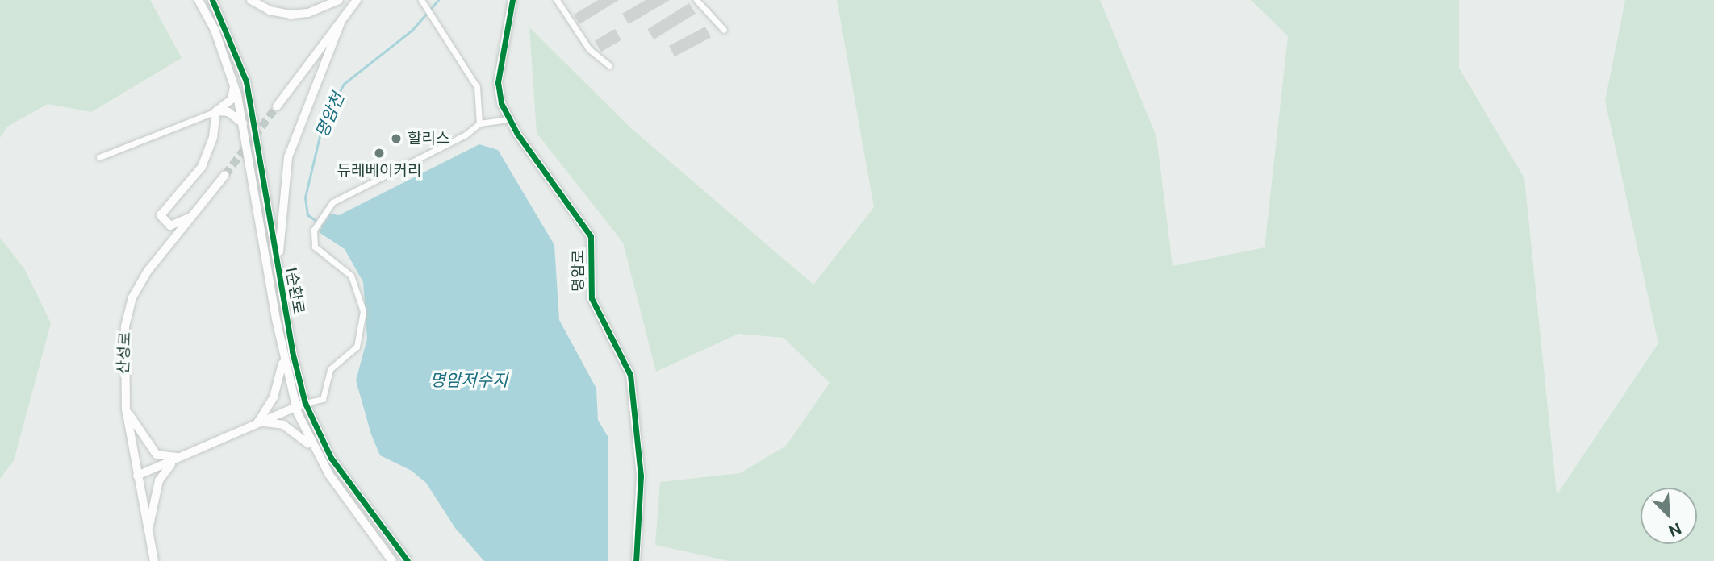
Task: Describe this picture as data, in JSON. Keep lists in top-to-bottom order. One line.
{"streets":{"street":["명암로","1순환로","산성로"]},"water":["명암천","명암저수지"],"places":["할리스","듀레베이커리"],"north":"bottom right"}
